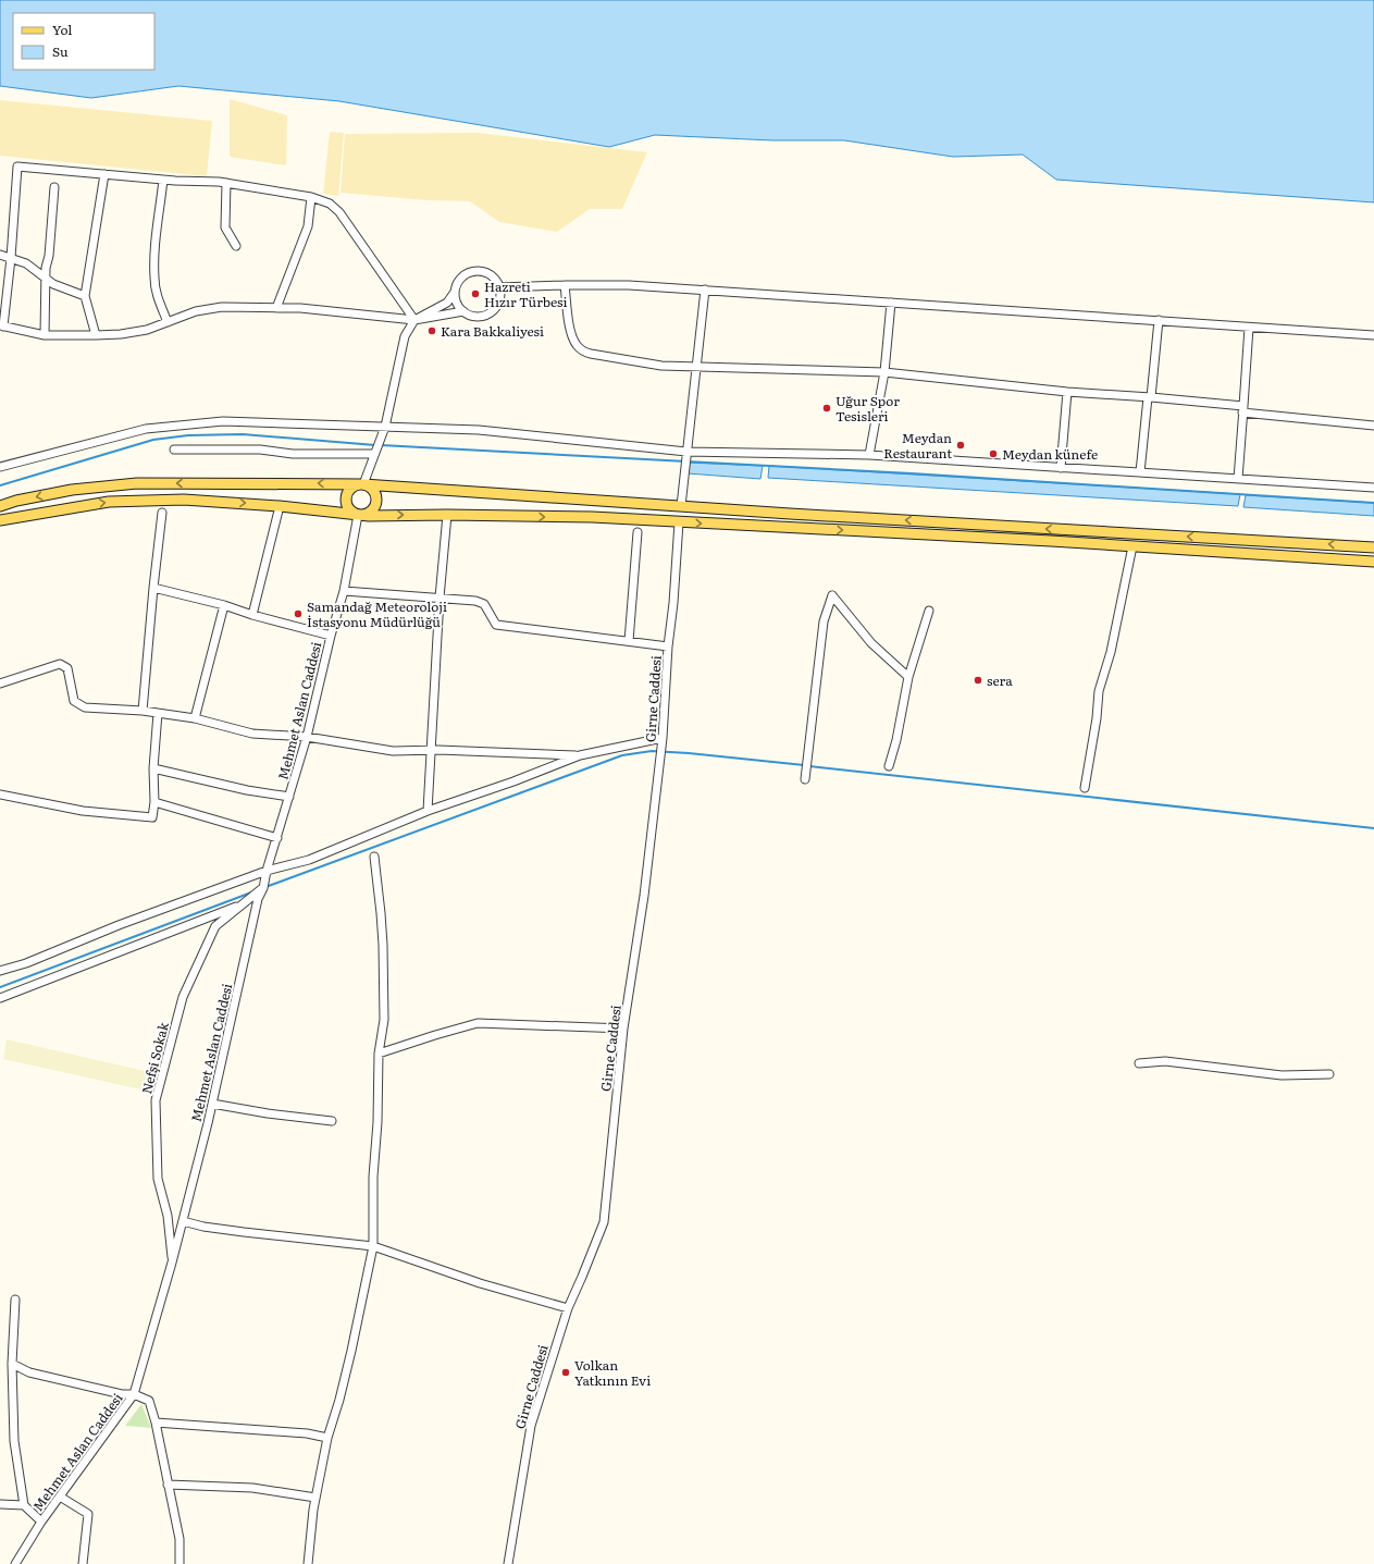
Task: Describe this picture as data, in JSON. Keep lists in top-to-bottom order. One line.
{"streets":{"street":["Girne Caddesi","Mehmet Aslan Caddesi","Nefşi Sokak"]},"crossings":[["Mehmet Aslan Caddesi","Nefşi Sokak"]],"places":["Hazreti Hızır Türbesi","Kara Bakkaliyesi","Uğur Spor Tesisleri","Meydan Restaurant","Meydan künefe","Samandağ Meteoroloji İstasyonu Müdürlüğü","sera","Volkan Yatkının Evi"],"legend":["Yol","Su"]}
